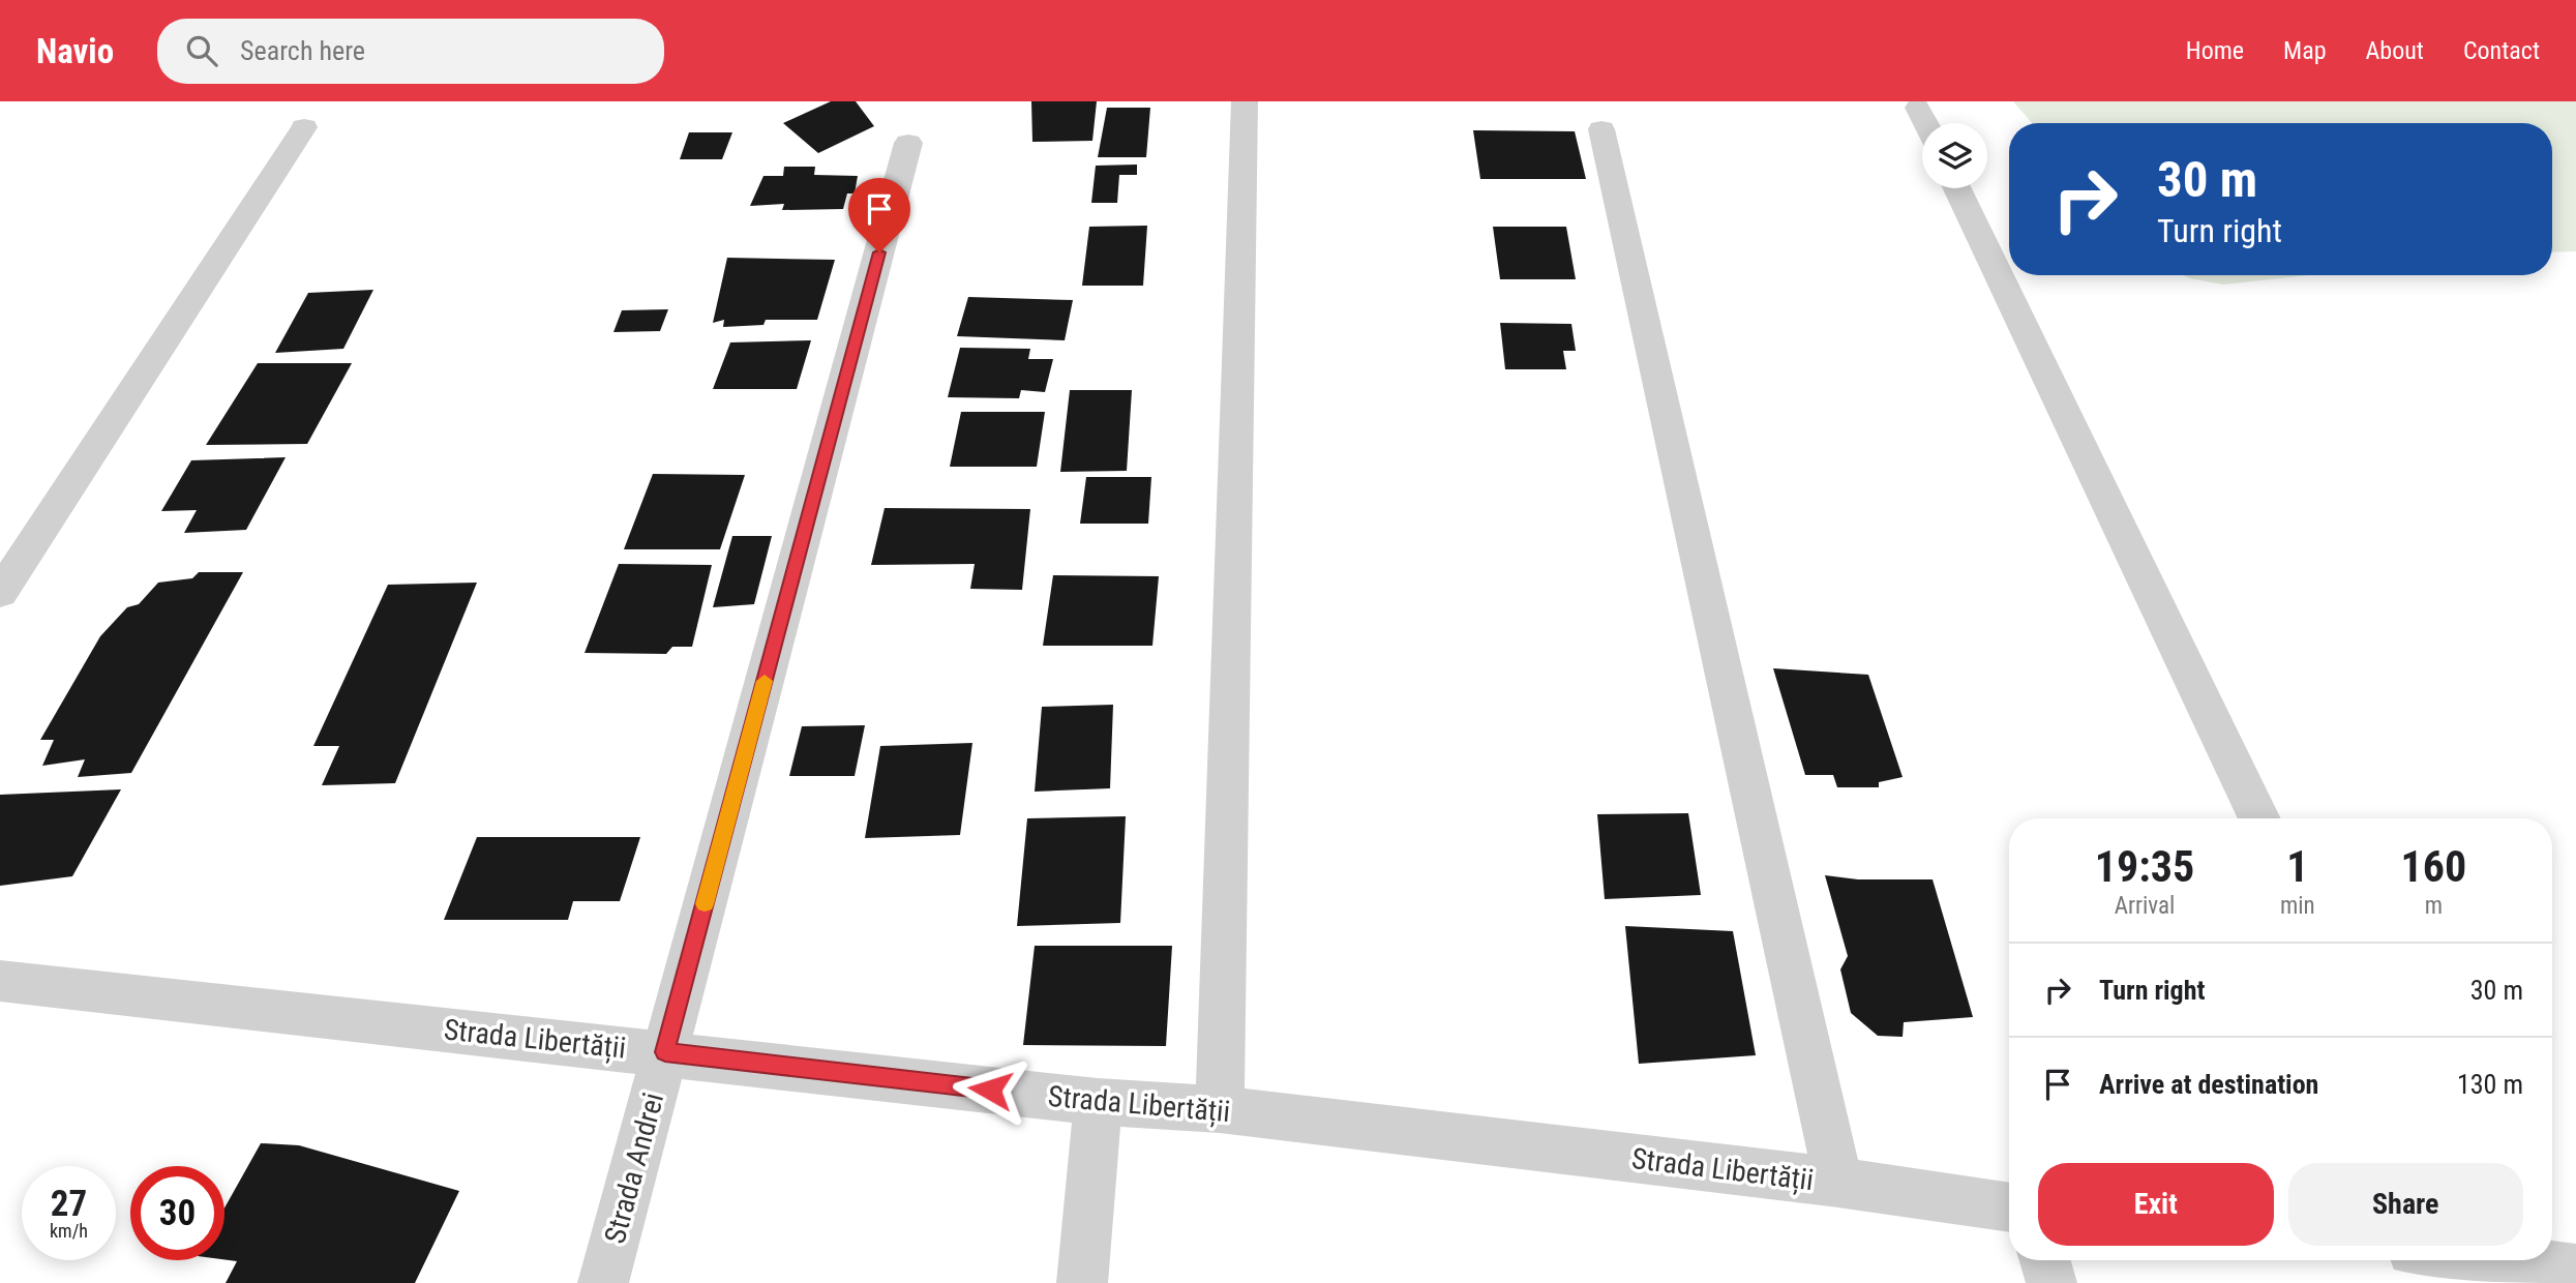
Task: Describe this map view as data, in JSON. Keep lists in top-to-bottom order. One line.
{"streets":{"street":["Strada Libertății","Strada Andrei"]},"crossings":[["Strada Libertății","Strada Andrei"]],"page":{"header":"Navio","search":"Search here","nav":["Home","Map","About","Contact"],"turn":["30 m","Turn right"],"eta":["19:35","Arrival","1","min","160","m"],"list":[{"name":"Turn right","value":"30 m"},{"name":"Arrive at destination","value":"130 m"}],"buttons":["Exit","Share"],"speed":"27 km/h","limit":"30"}}
